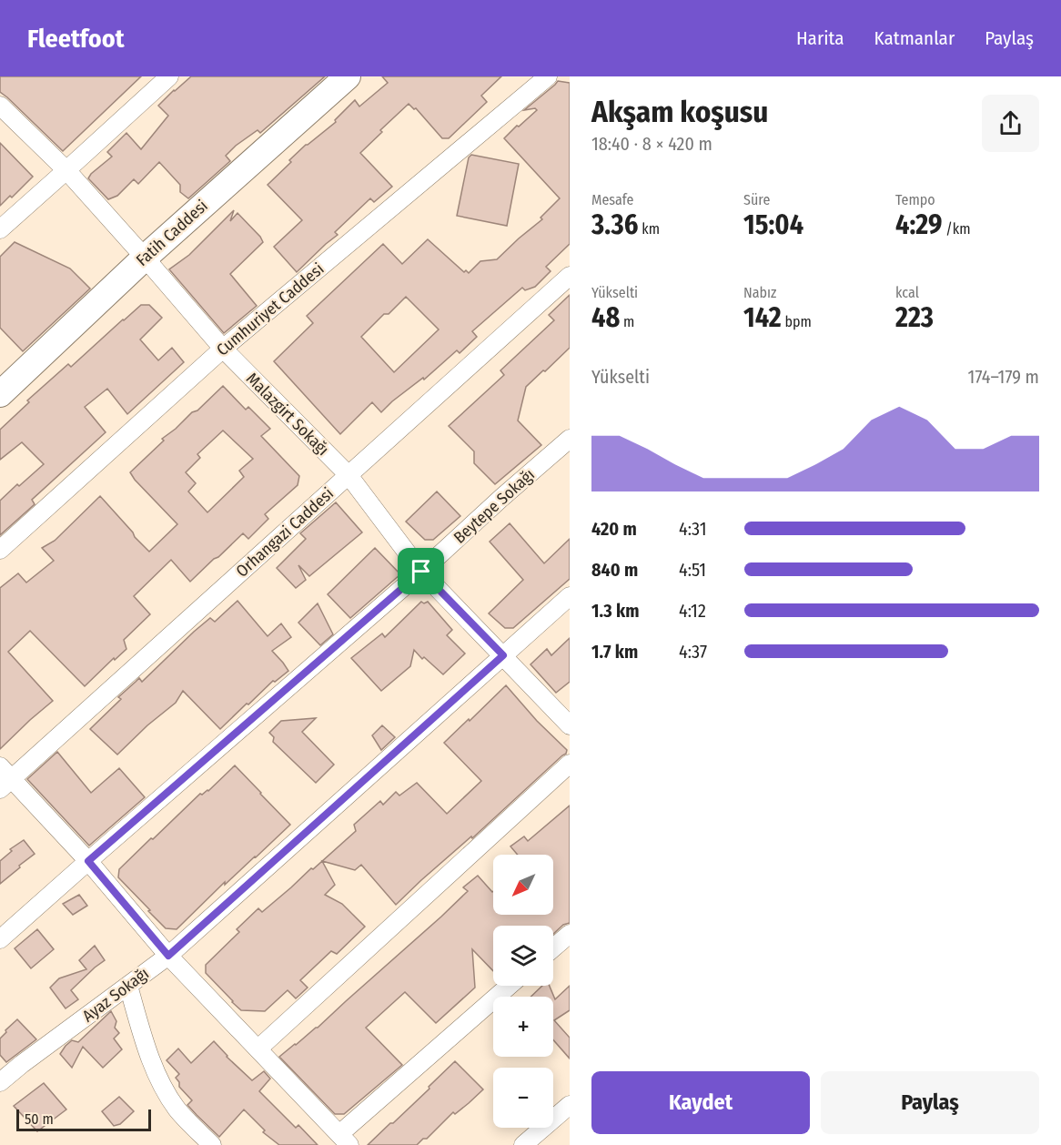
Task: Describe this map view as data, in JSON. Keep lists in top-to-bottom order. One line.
{"streets":{"main road":["Fatih Caddesi"],"street":["Cumhuriyet Caddesi","Malazgirt Sokağı","Beytepe Sokağı","Orhangazi Caddesi","Ayaz Sokağı"]},"crossings":[["Fatih Caddesi","Malazgirt Sokağı"],["Cumhuriyet Caddesi","Malazgirt Sokağı"],["Malazgirt Sokağı","Beytepe Sokağı"],["Malazgirt Sokağı","Orhangazi Caddesi"],["Malazgirt Sokağı","Ayaz Sokağı"]],"scale_bar":"50 m","north":"bottom left","page":{"header":"Fleetfoot","nav":["Harita","Katmanlar","Paylaş"],"heading":["Akşam koşusu","18:40 · 8 × 420 m"],"stats":[["Mesafe","3.36 km"],["Süre","15:04"],["Tempo","4:29 /km"],["Yükselti","48 m"],["Nabız","142 bpm"],["kcal","223"]],"chart":["Yükselti","174–179 m"],"list":[{"name":"420 m","note":"4:31"},{"name":"840 m","note":"4:51"},{"name":"1.3 km","note":"4:12"},{"name":"1.7 km","note":"4:37"}],"map_buttons":["+","−"],"buttons":["Kaydet","Paylaş"],"scale":"50 m"}}
